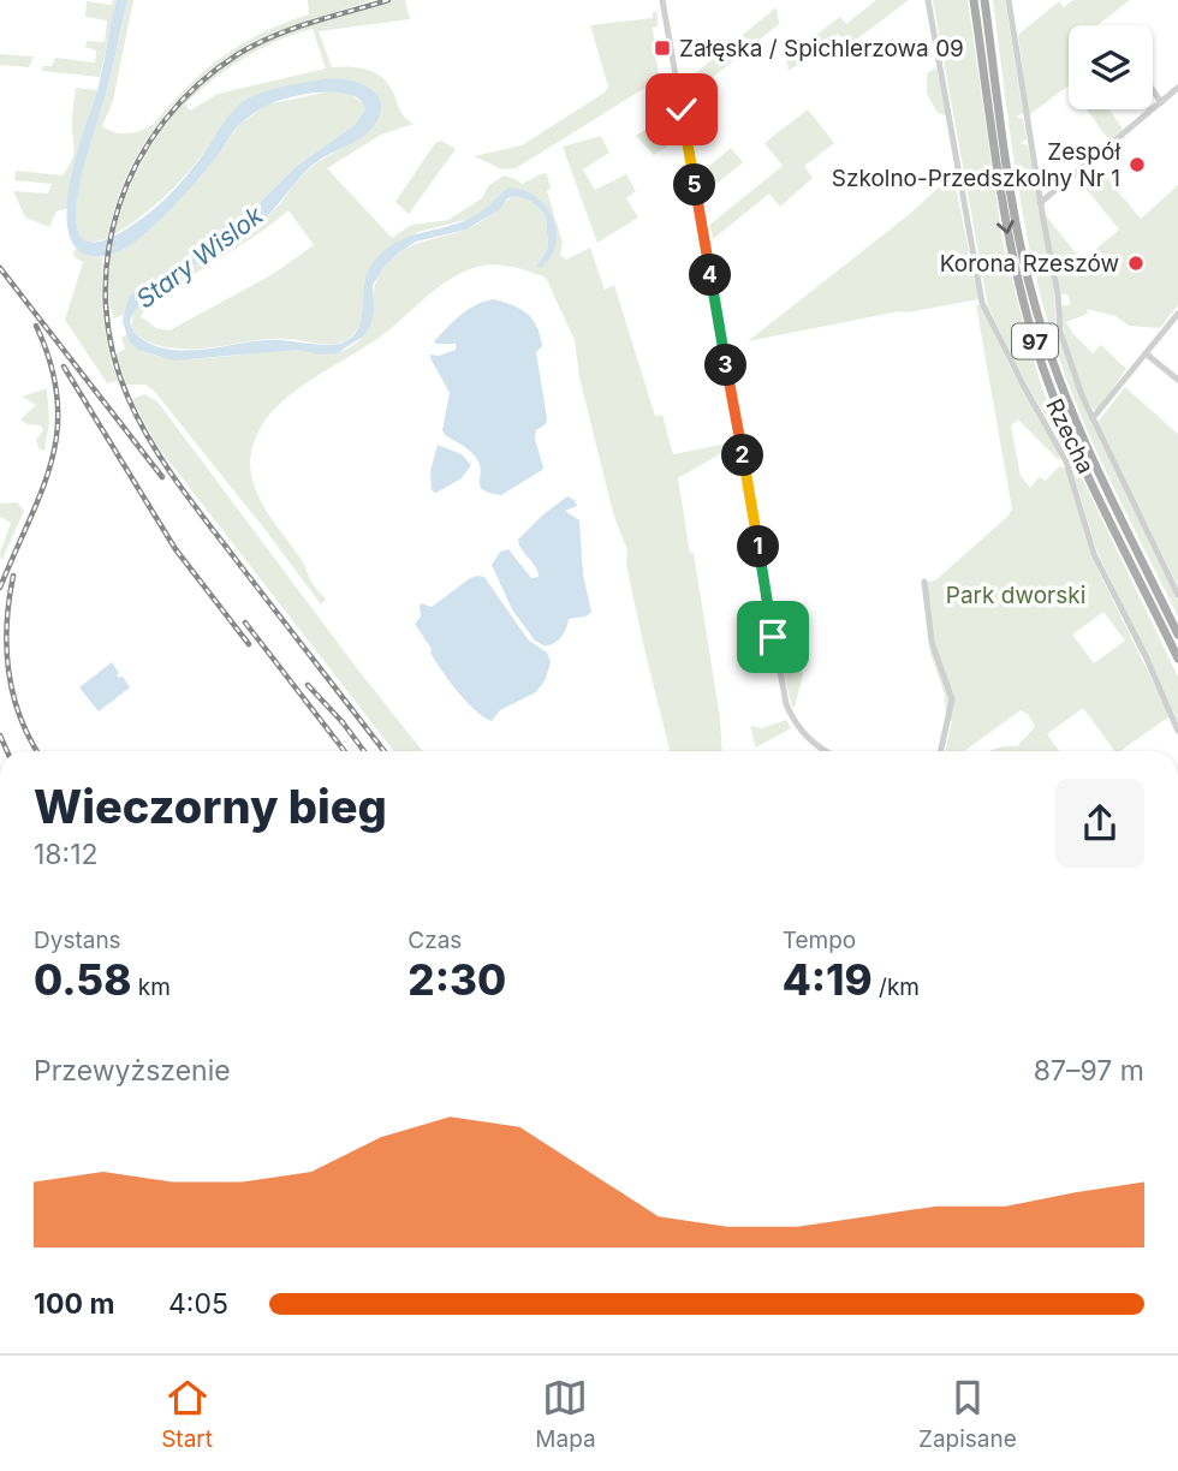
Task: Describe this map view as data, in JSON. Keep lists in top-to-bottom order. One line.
{"streets":{"main road":["97"],"street":["Rzecha"]},"water":["Stary Wislok"],"parks":["Park dworski"],"places":{"transit":["Załęska / Spichlerzowa 09"],"other":["Zespół Szkolno-Przedszkolny Nr 1","Korona Rzeszów"]},"page":{"pins":["5","4","3","2","1"],"heading":["Wieczorny bieg","18:12"],"stats":[["Dystans","0.58 km"],["Czas","2:30"],["Tempo","4:19 /km"]],"chart":["Przewyższenie","87–97 m"],"list":[{"name":"100 m","note":"4:05"}],"tabs":["Start","Mapa","Zapisane"]}}
